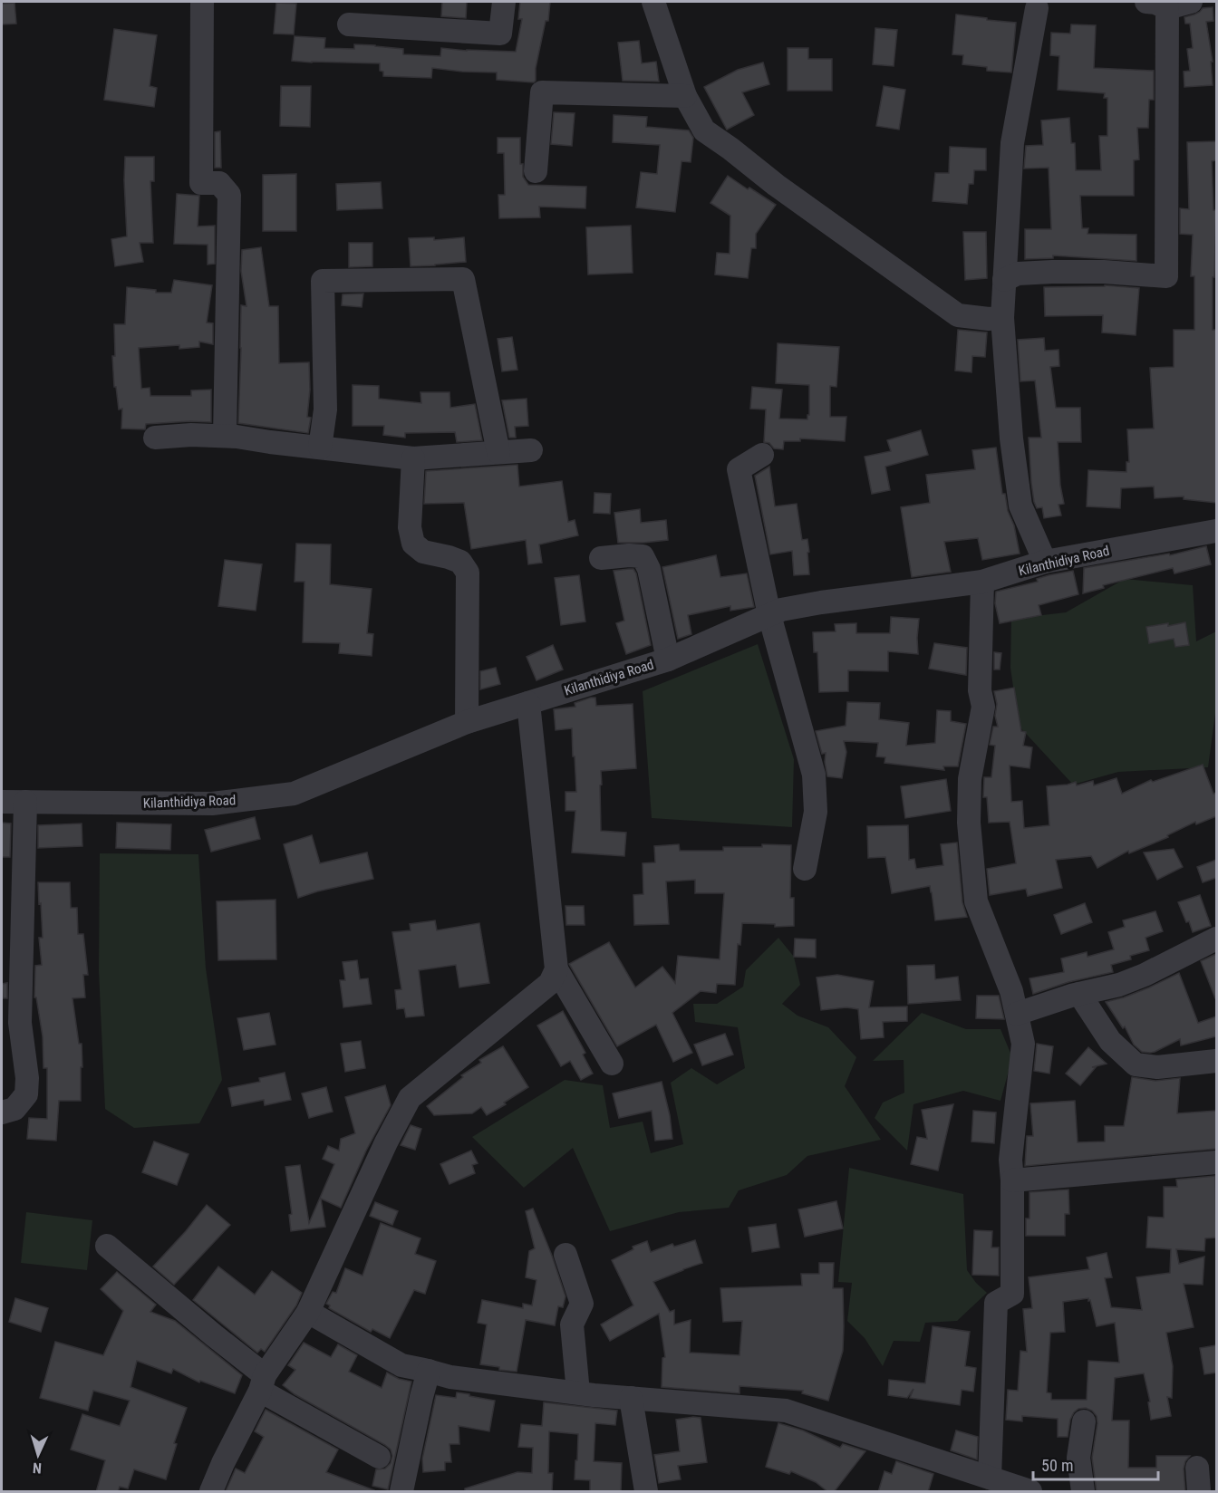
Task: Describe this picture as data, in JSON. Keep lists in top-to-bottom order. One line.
{"streets":{"street":["Kilanthidiya Road"]},"scale_bar":"50 m","north":"bottom"}
